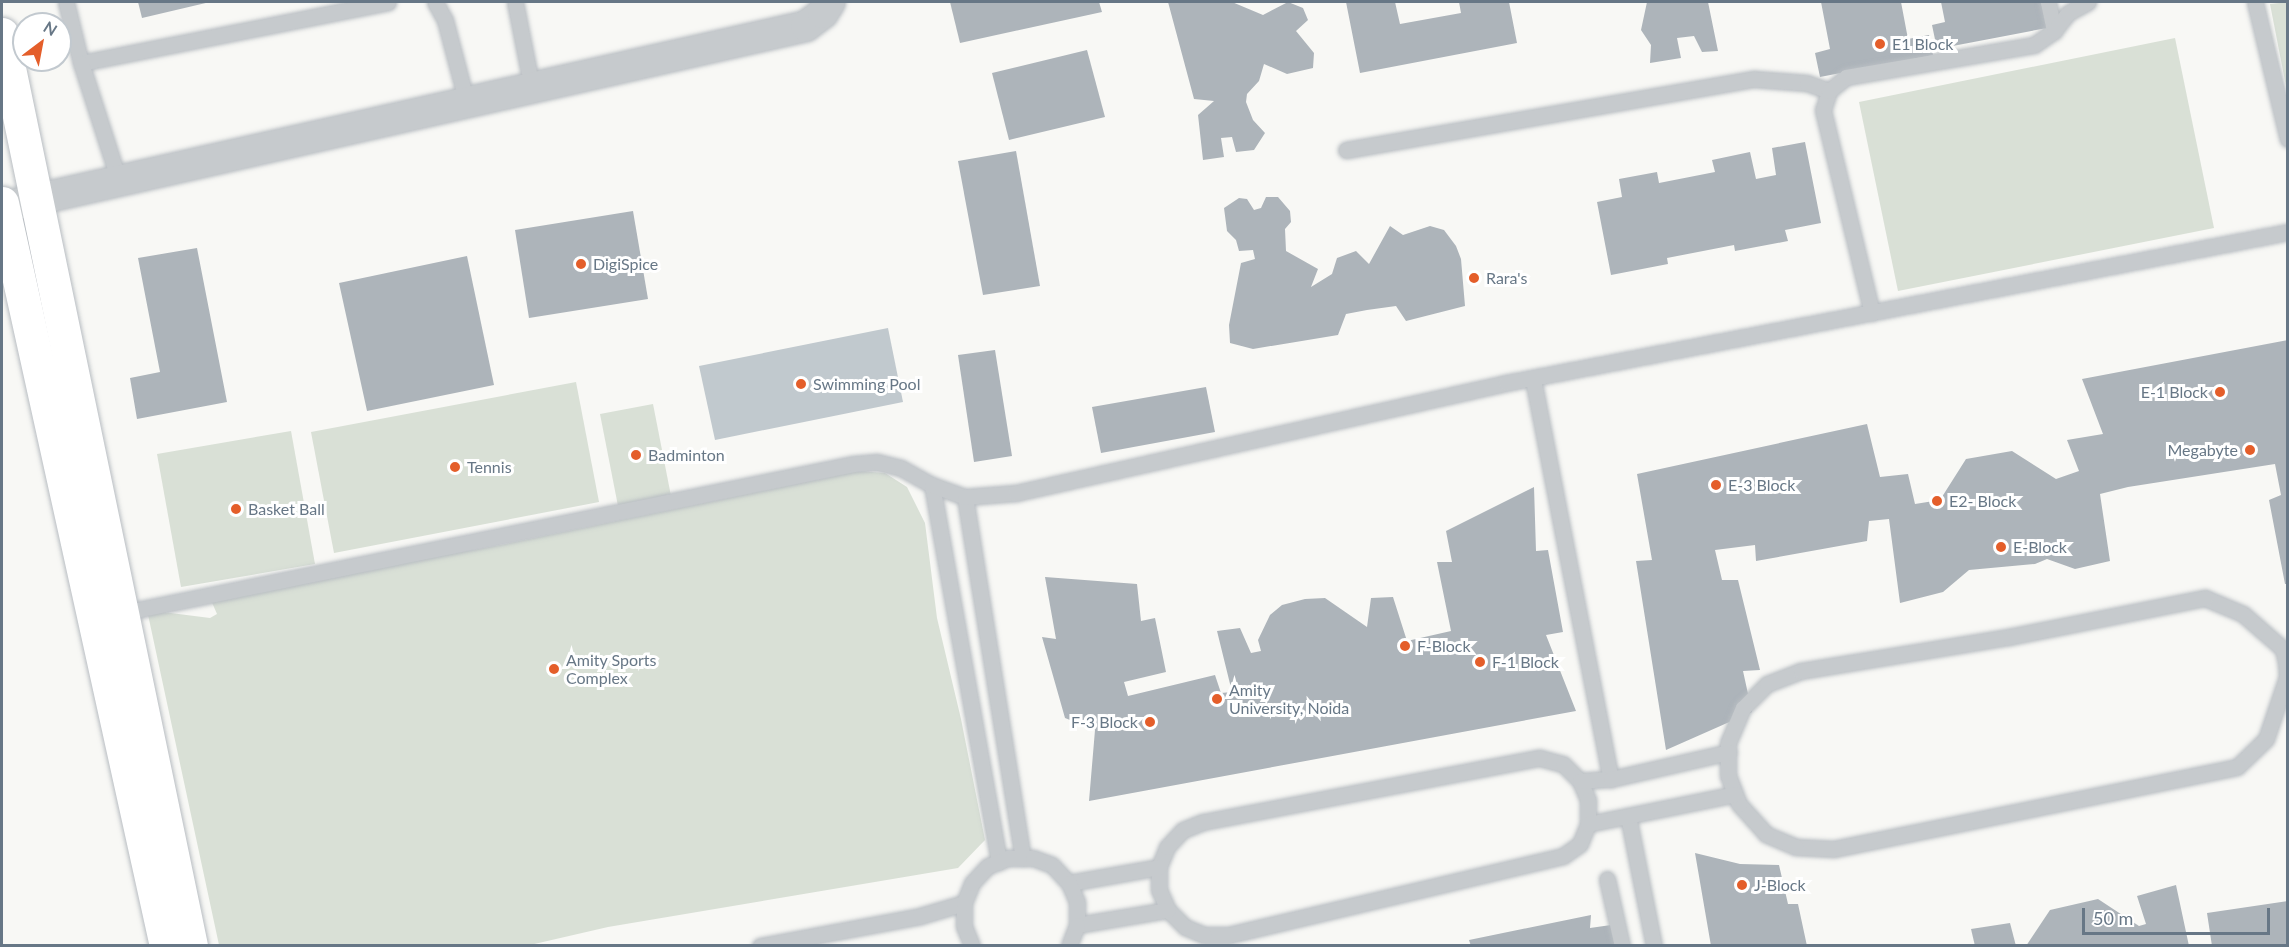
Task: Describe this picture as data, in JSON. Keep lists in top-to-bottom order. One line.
{"places":["E1 Block","DigiSpice","Rara's","Swimming Pool","E-1 Block","Megabyte","Badminton","Tennis","E-3 Block","E2- Block","Basket Ball","E-Block","F-Block","F-1 Block","Amity Sports Complex","Amity University, Noida","F-3 Block","J-Block"],"scale_bar":"50 m","north":"top right"}
